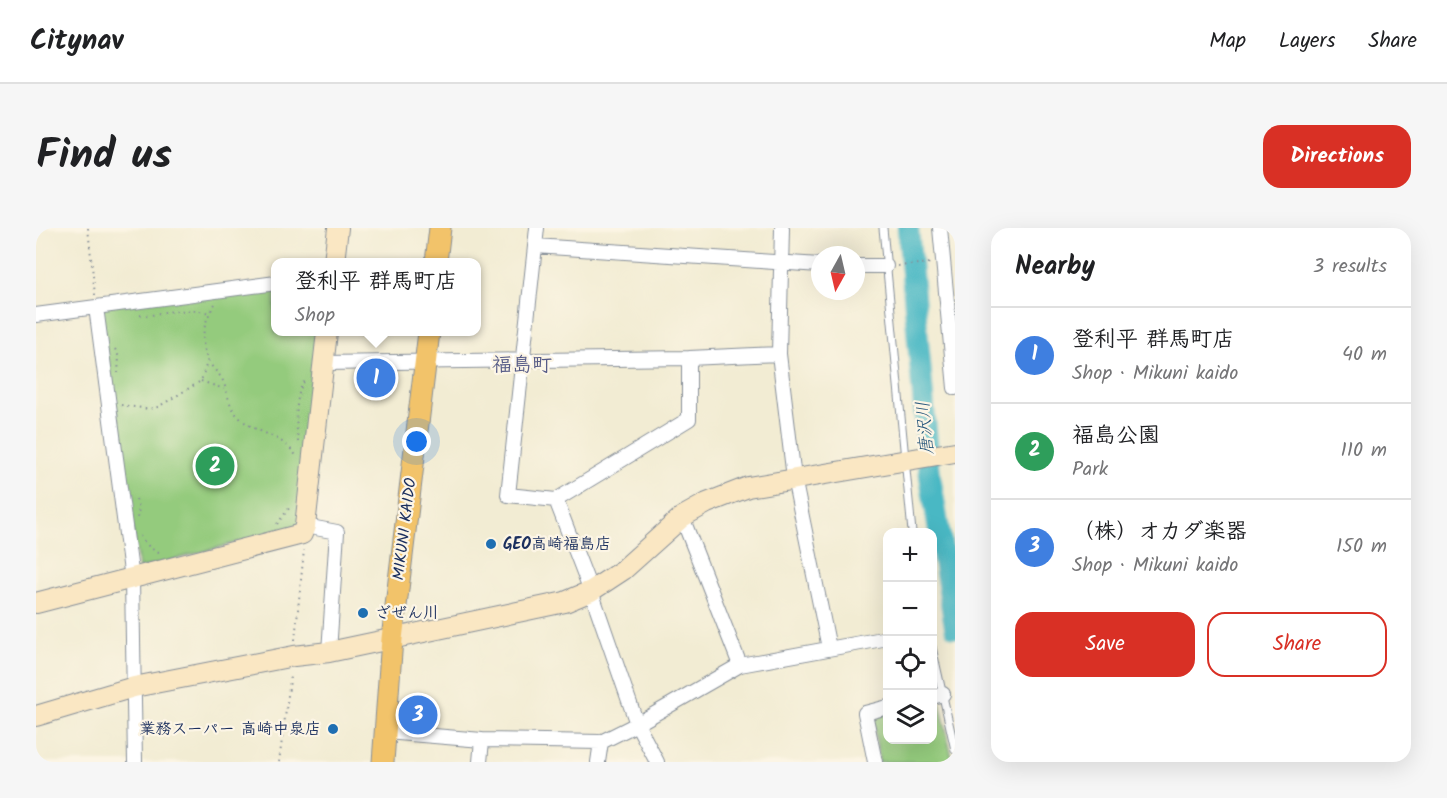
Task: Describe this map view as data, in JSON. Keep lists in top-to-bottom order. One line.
{"streets":{"main road":["MIKUNI KAIDO"]},"districts":["福島町"],"water":["唐沢川"],"places":["GEO高崎福島店","ざぜん川","業務スーパー 高崎中泉店"],"north":"bottom","page":{"header":"Citynav","nav":["Map","Layers","Share"],"title":"Find us","buttons":["Directions",["Save","Share"]],"heading":["Nearby","3 results"],"popup":["登利平 群馬町店","Shop"],"list":[{"mark":"1","name":"登利平 群馬町店","note":"Shop · Mikuni kaido","value":"40 m"},{"mark":"2","name":"福島公園","note":"Park","value":"110 m"},{"mark":"3","name":"（株）オカダ楽器","note":"Shop · Mikuni kaido","value":"150 m"}],"pins":["1","2","3"],"map_buttons":["+","−"]}}
